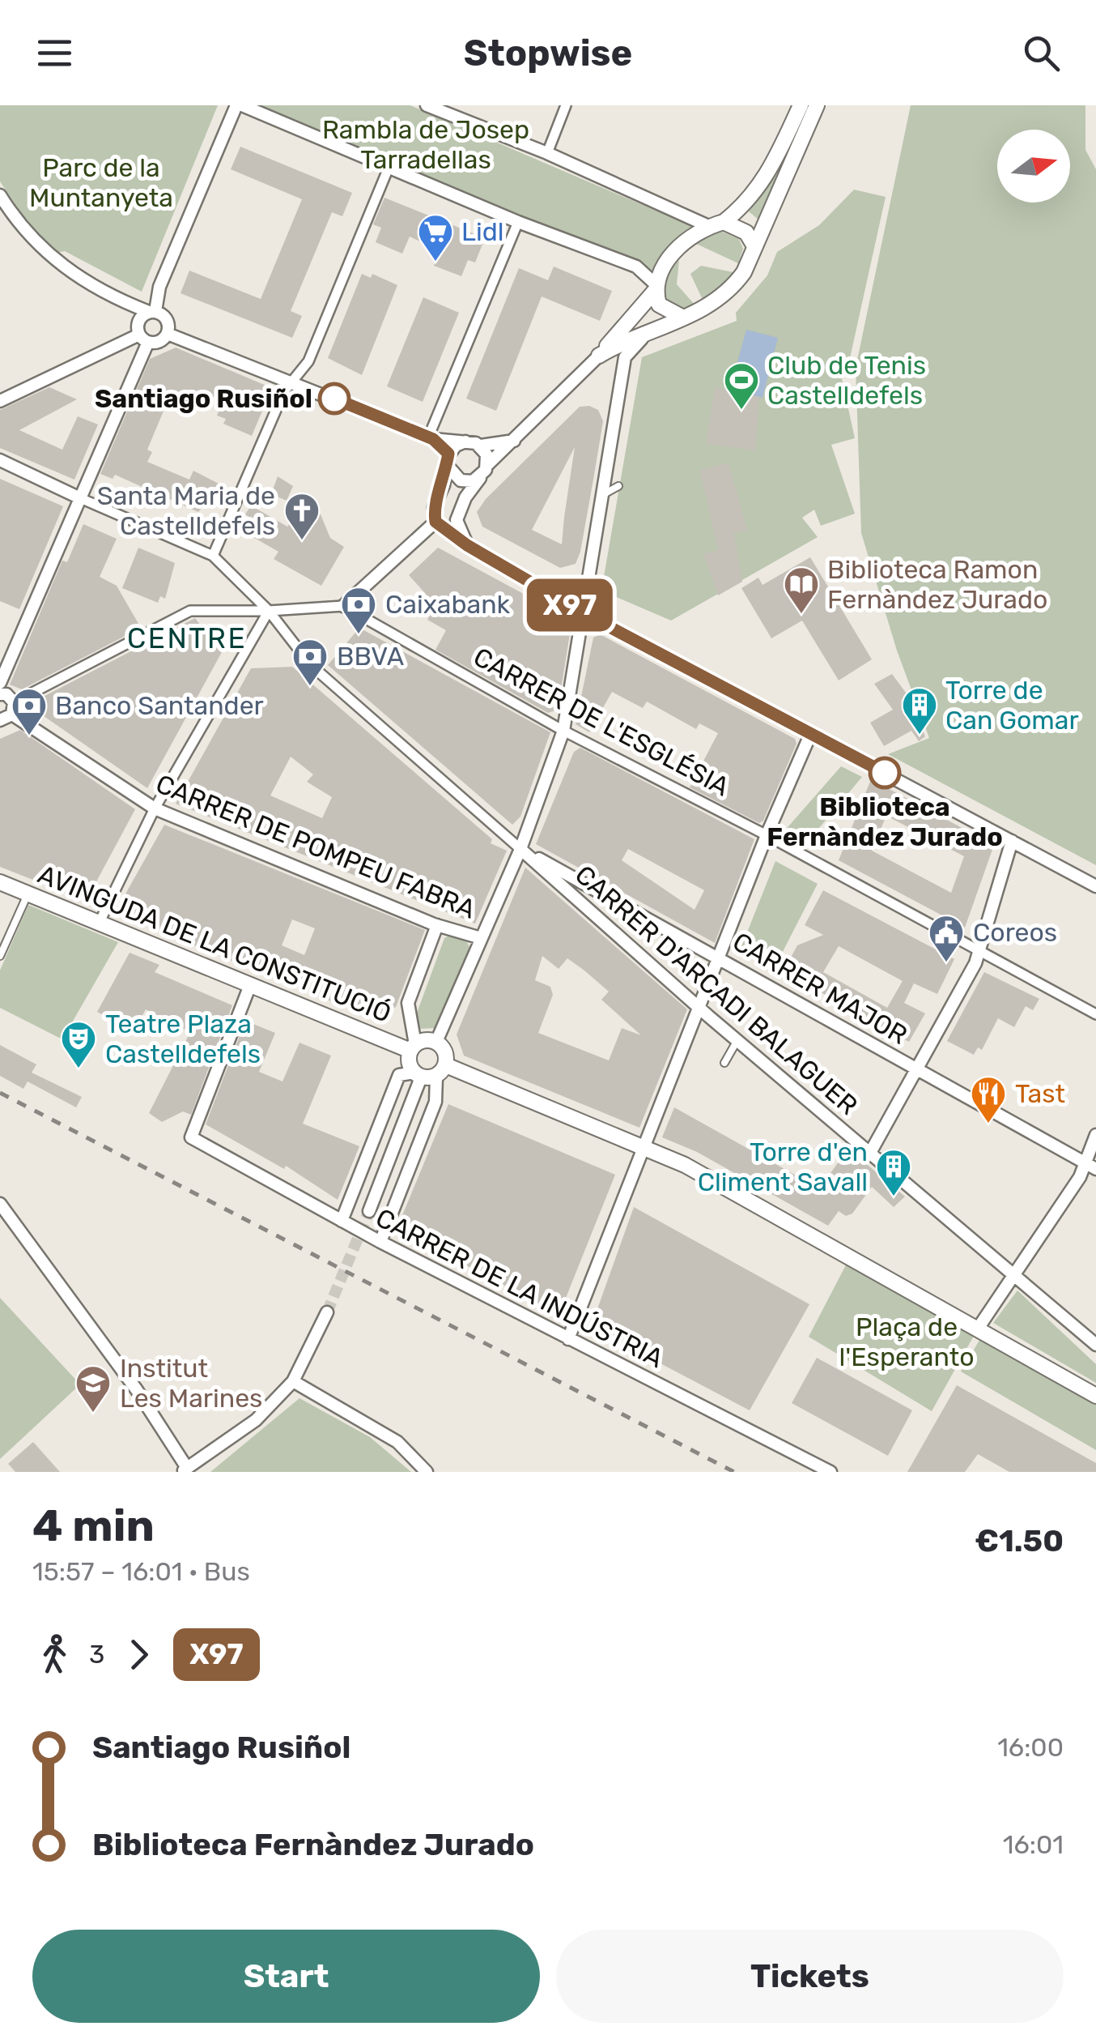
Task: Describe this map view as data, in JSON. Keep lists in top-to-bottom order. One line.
{"streets":{"street":["CARRER DE L'ESGLÉSIA","CARRER DE POMPEU FABRA","AVINGUDA DE LA CONSTITUCIÓ","CARRER MAJOR","CARRER D'ARCADI BALAGUER","CARRER DE LA INDÚSTRIA"]},"crossings":[["AVINGUDA DE LA CONSTITUCIÓ","CARRER DE LA INDÚSTRIA"],["CARRER MAJOR","CARRER D'ARCADI BALAGUER"]],"districts":["CENTRE"],"parks":["Rambla de Josep Tarradellas","Parc de la Muntanyeta","Plaça de l'Esperanto"],"places":{"supermarket":["Lidl"],"other":["Santiago Rusiñol","Biblioteca Fernàndez Jurado"],"sports":["Club de Tenis Castelldefels"],"church":["Santa Maria de Castelldefels"],"library":["Biblioteca Ramon Fernàndez Jurado"],"bank":["Caixabank","BBVA","Banco Santander"],"building":["Torre de Can Gomar","Torre d'en Climent Savall"],"public building":["Coreos"],"theatre":["Teatre Plaza Castelldefels"],"restaurant":["Tast"],"school or university":["Institut Les Marines"]},"lines":["bus line X97"],"north":"right","page":{"header":"Stopwise","on_map":"X97","heading":["4 min","15:57 – 16:01 · Bus","€1.50"],"legs":["3","X97"],"list":[{"name":"Santiago Rusiñol","value":"16:00"},{"name":"Biblioteca Fernàndez Jurado","value":"16:01"}],"buttons":["Start","Tickets"]}}
